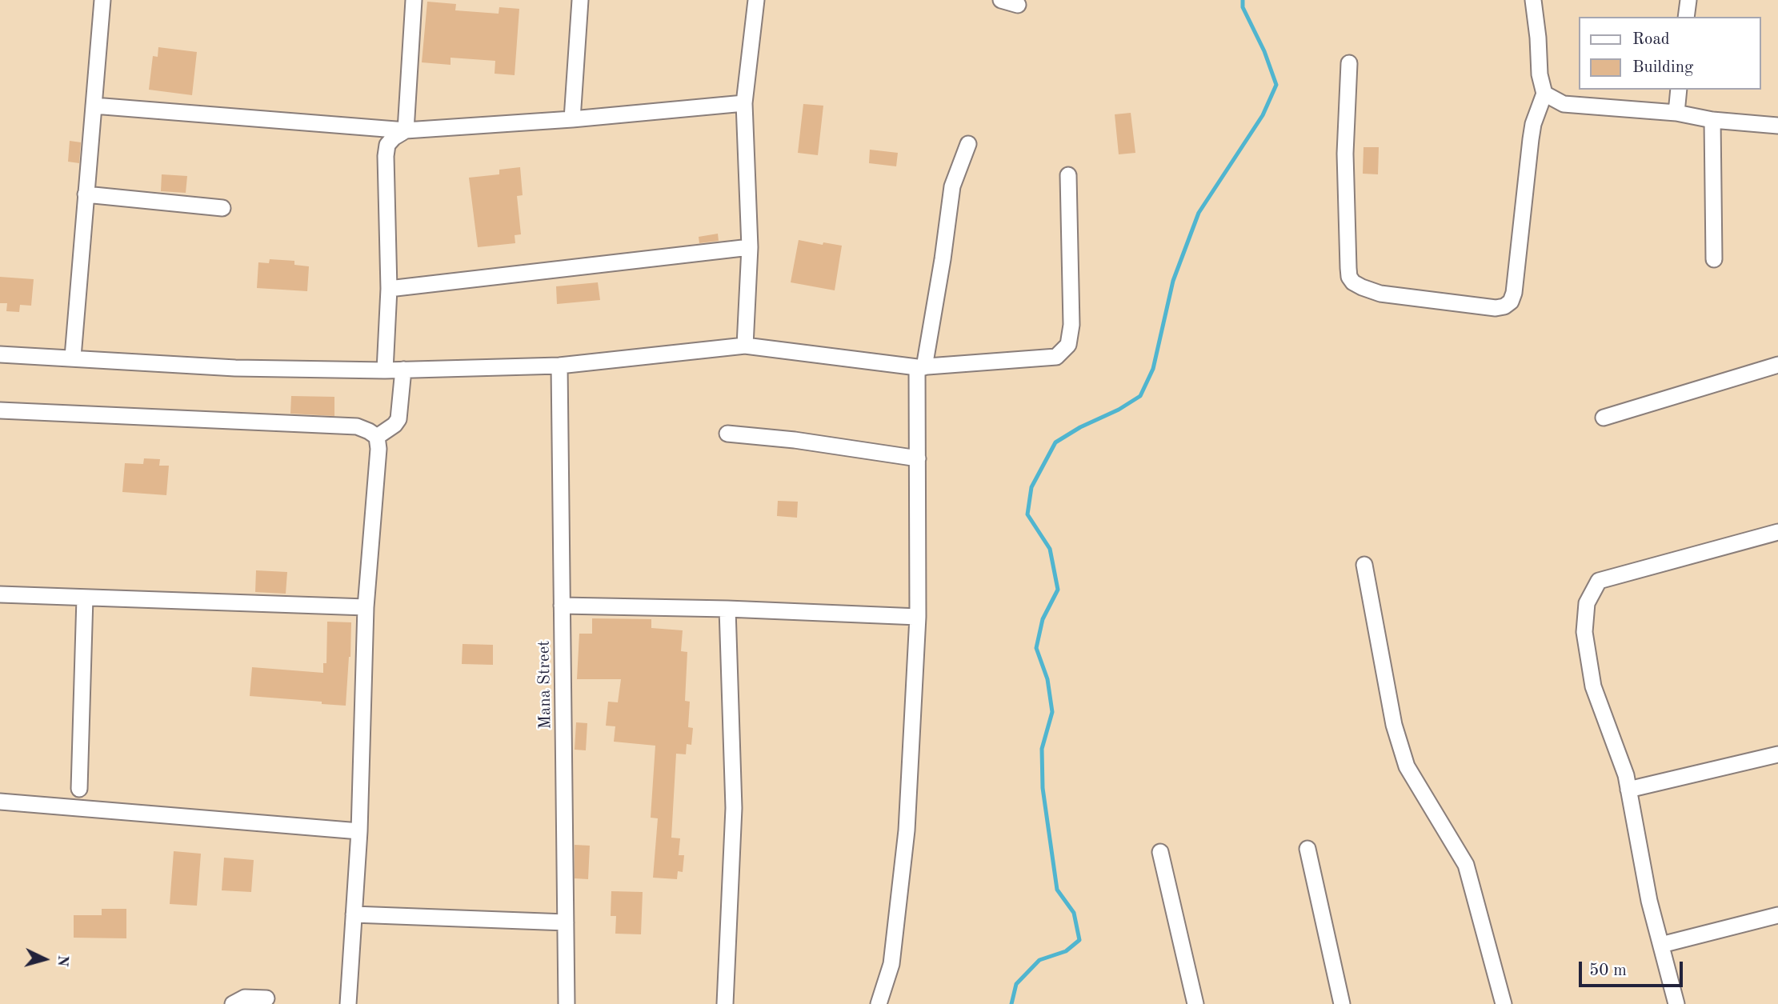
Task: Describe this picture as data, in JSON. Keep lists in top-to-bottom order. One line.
{"streets":{"street":["Mana Street"]},"legend":["Road","Building"],"scale_bar":"50 m","north":"right"}
